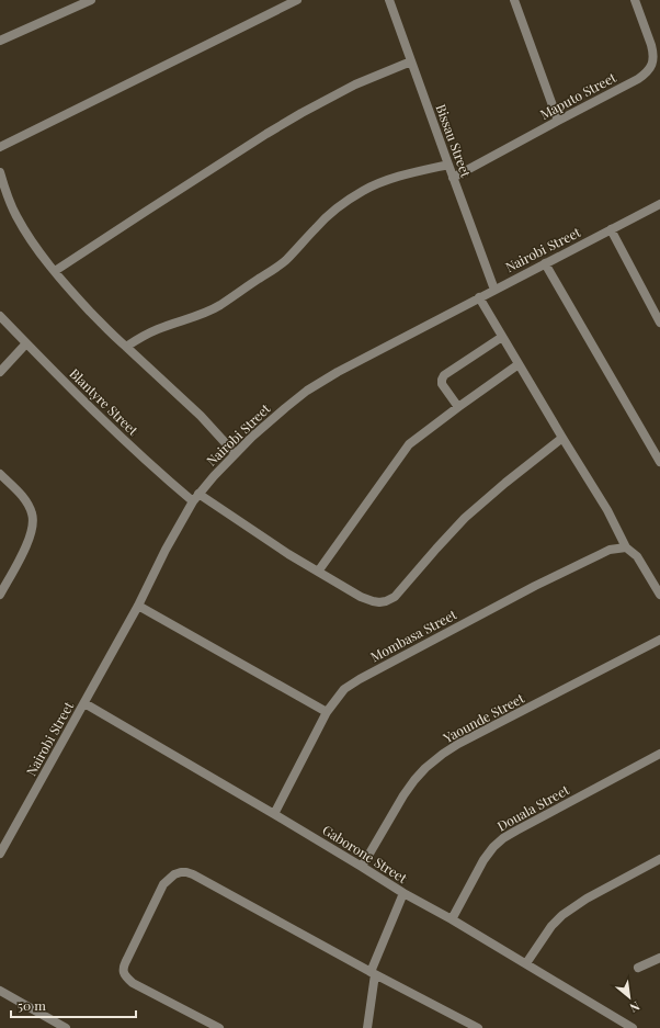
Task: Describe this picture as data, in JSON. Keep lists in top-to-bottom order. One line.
{"streets":{"street":["Maputo Street","Bissau Street","Nairobi Street","Blantyre Street","Mombasa Street","Yaounde Street","Douala Street","Gaborone Street"]},"crossings":[["Maputo Street","Bissau Street"],["Bissau Street","Nairobi Street"],["Nairobi Street","Blantyre Street"],["Nairobi Street","Gaborone Street"],["Mombasa Street","Gaborone Street"],["Yaounde Street","Gaborone Street"],["Douala Street","Gaborone Street"]],"scale_bar":"50 m","north":"bottom right"}
